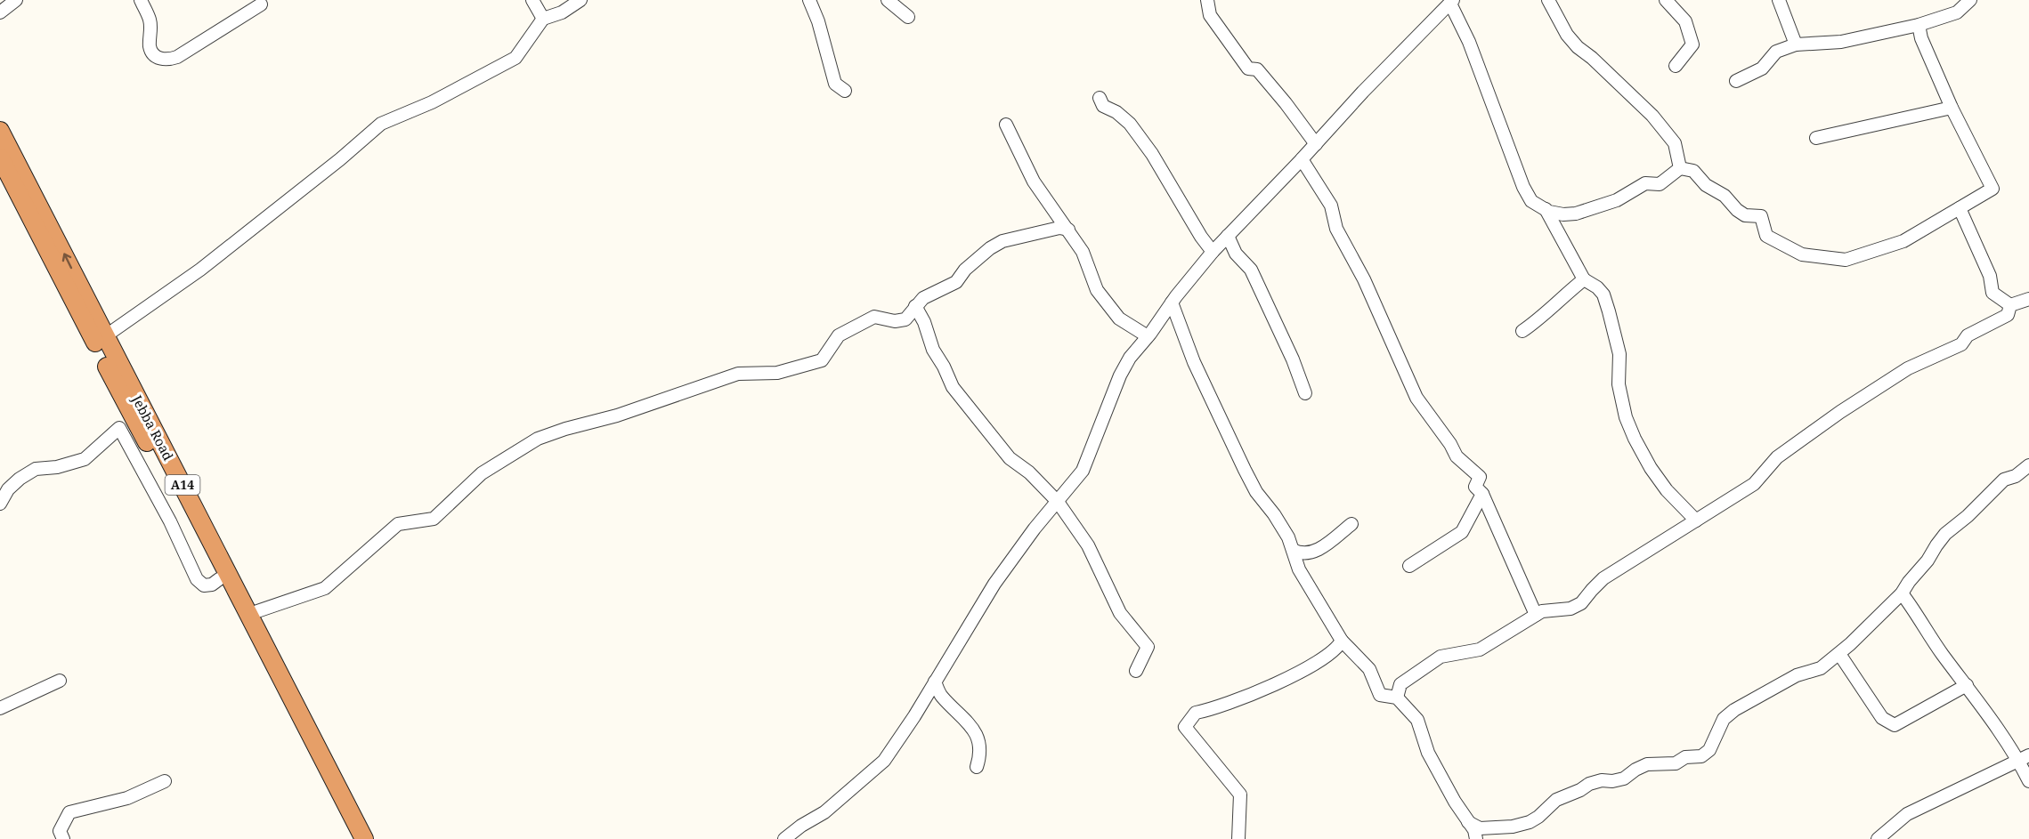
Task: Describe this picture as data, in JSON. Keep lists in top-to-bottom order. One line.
{"streets":{"highway":["Jebba Road","A14"]}}
